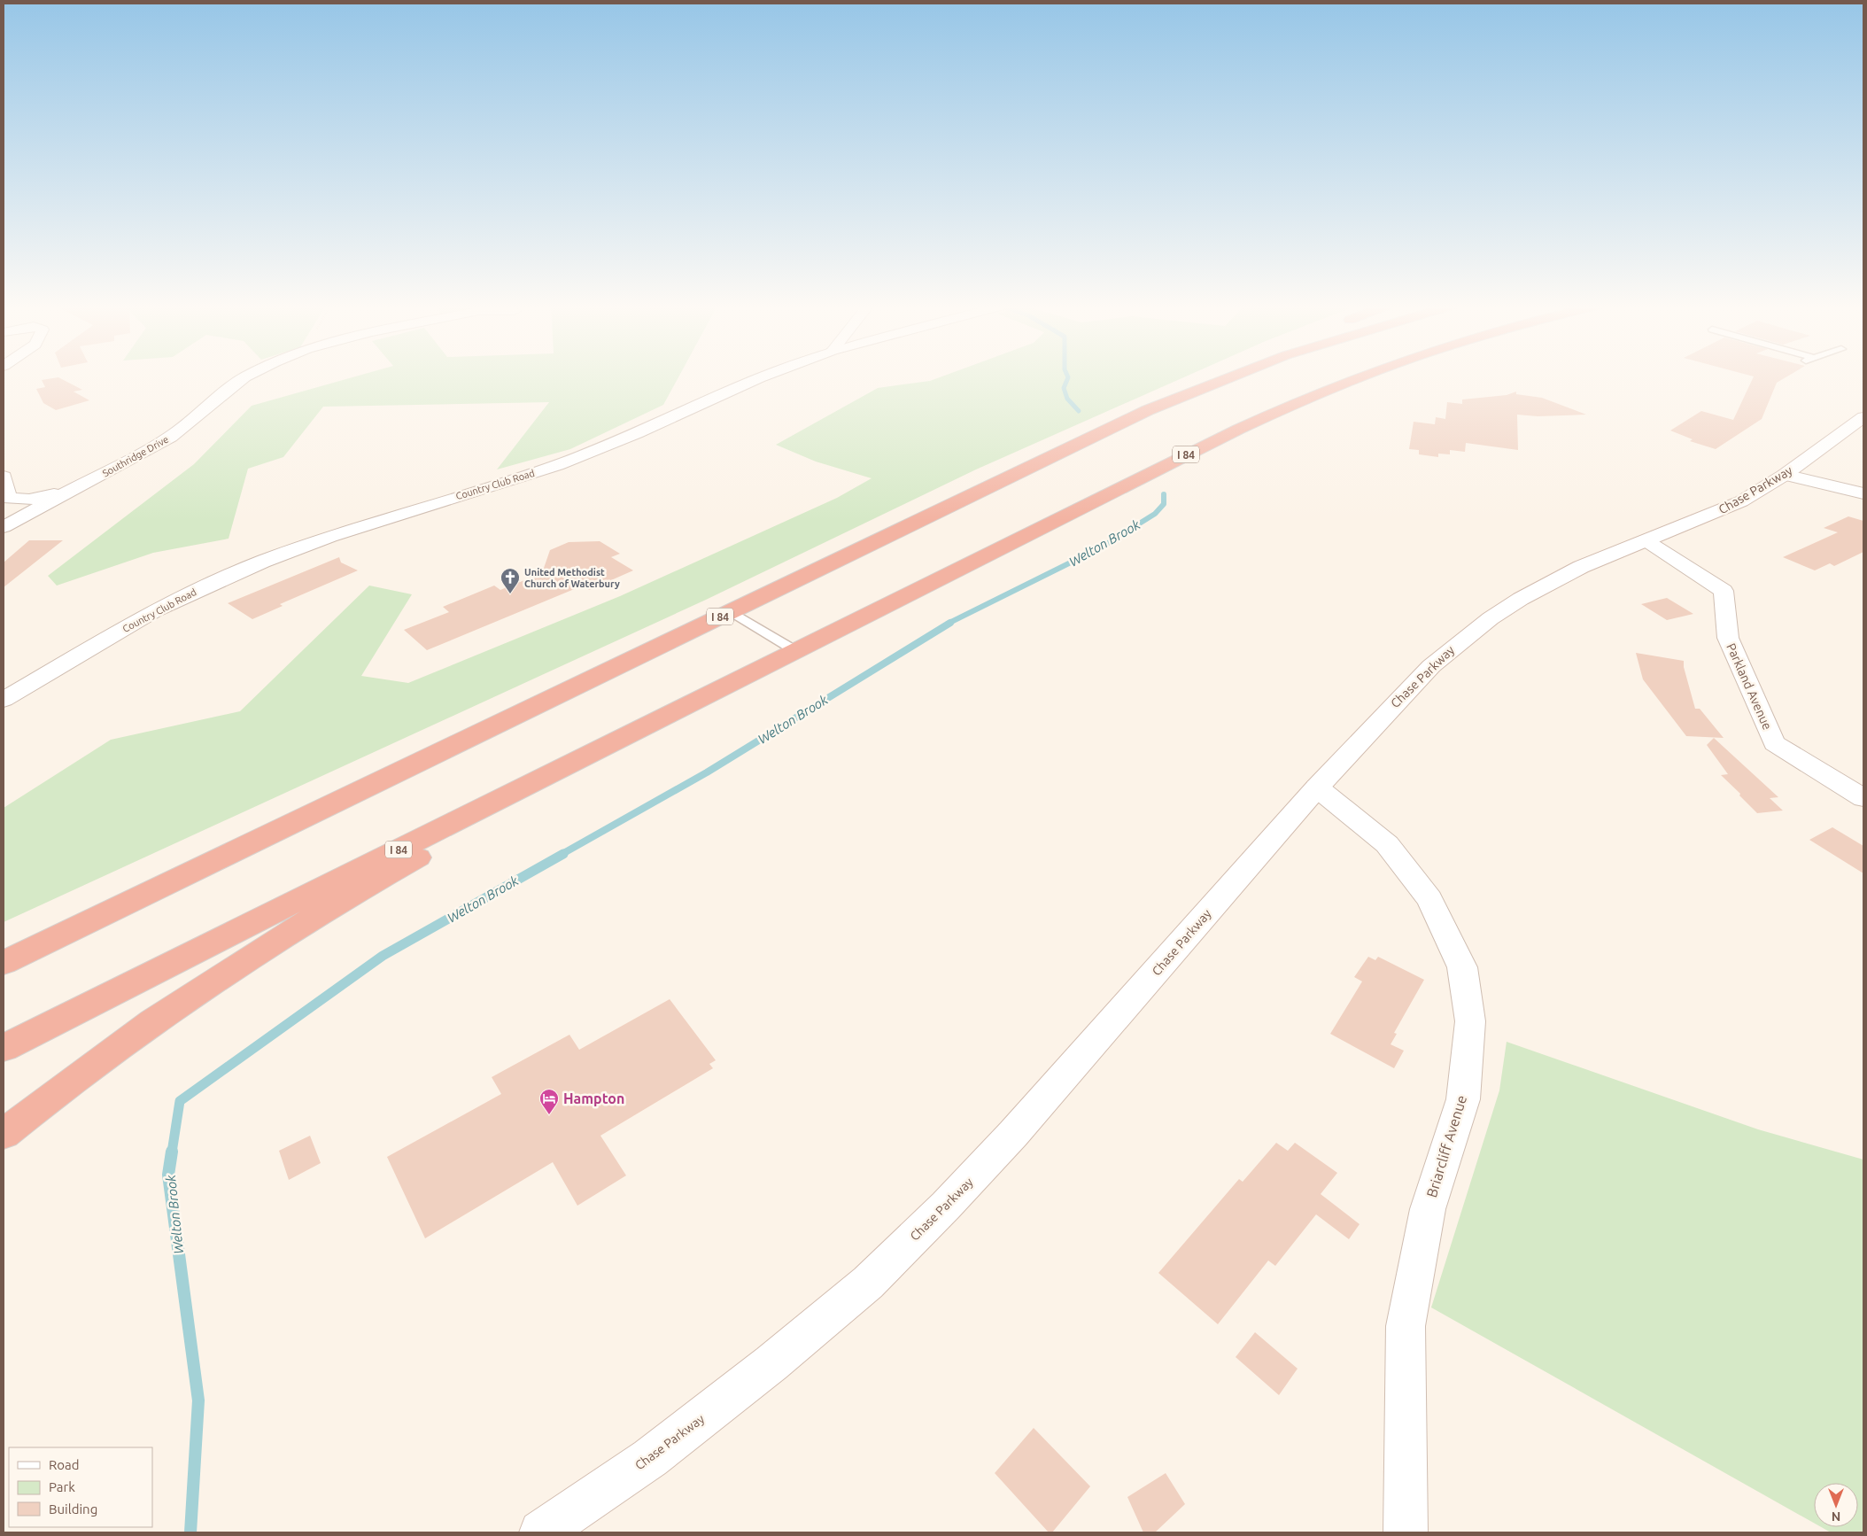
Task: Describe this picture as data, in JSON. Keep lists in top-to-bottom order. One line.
{"streets":{"highway":["I 84"],"street":["Southridge Drive","Country Club Road","Chase Parkway","Parkland Avenue","Briarcliff Avenue"]},"crossings":[["Chase Parkway","Parkland Avenue"],["Chase Parkway","Briarcliff Avenue"]],"water":["Welton Brook"],"places":{"church":["United Methodist Church of Waterbury"],"hotel":["Hampton"]},"legend":["Road","Park","Building"],"north":"bottom"}
